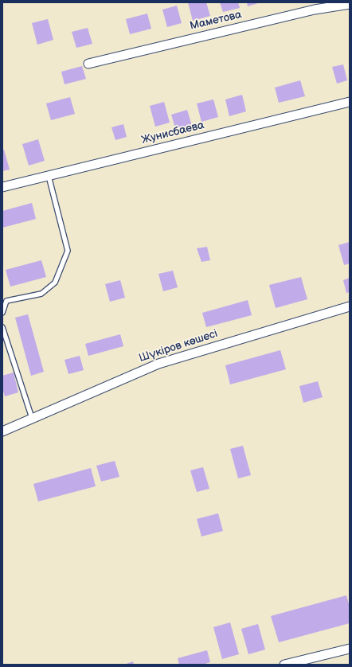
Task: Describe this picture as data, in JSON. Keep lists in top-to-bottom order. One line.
{"streets":{"street":["Маметова","Жунисбаева","Шүкіров көшесі"]}}
